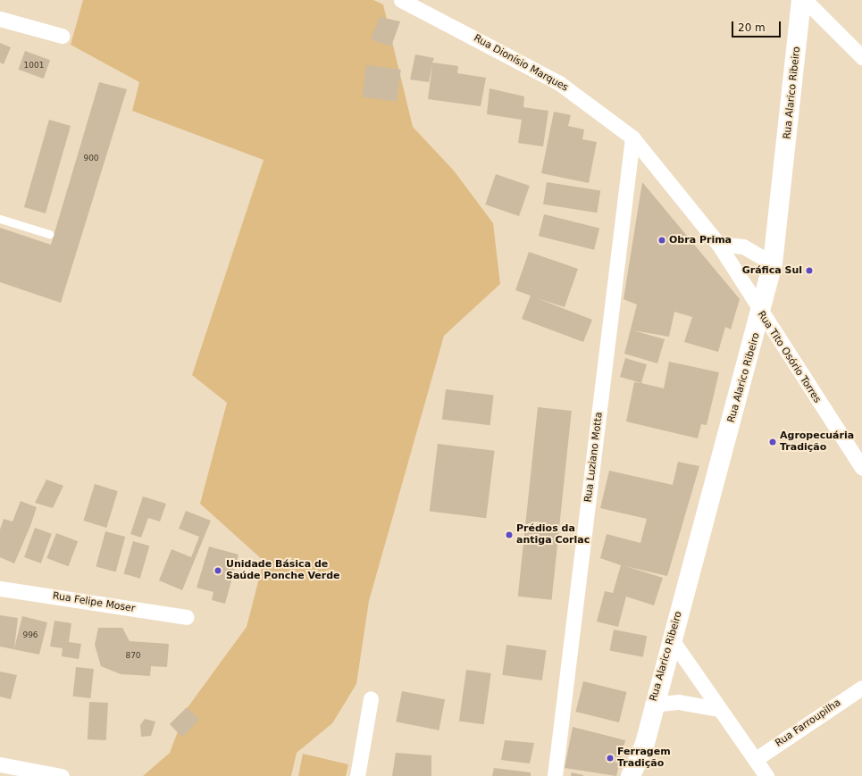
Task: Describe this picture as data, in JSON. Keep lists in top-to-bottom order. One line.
{"streets":{"main road":["Rua Alarico Ribeiro"],"street":["Rua Dionísio Marques","Rua Tito Osório Torres","Rua Luziano Motta","Rua Felipe Moser","Rua Farroupilha"]},"crossings":[["Rua Dionísio Marques","Rua Tito Osório Torres"],["Rua Dionísio Marques","Rua Luziano Motta"],["Rua Alarico Ribeiro","Rua Tito Osório Torres"],["Rua Tito Osório Torres","Rua Luziano Motta"]],"places":["Obra Prima","Gráfica Sul","Agropecuária Tradição","Prédios da antiga Corlac","Unidade Básica de Saúde Ponche Verde","Ferragem Tradição"],"house_numbers":["1001","900","996","870"],"scale_bar":"20 m"}
